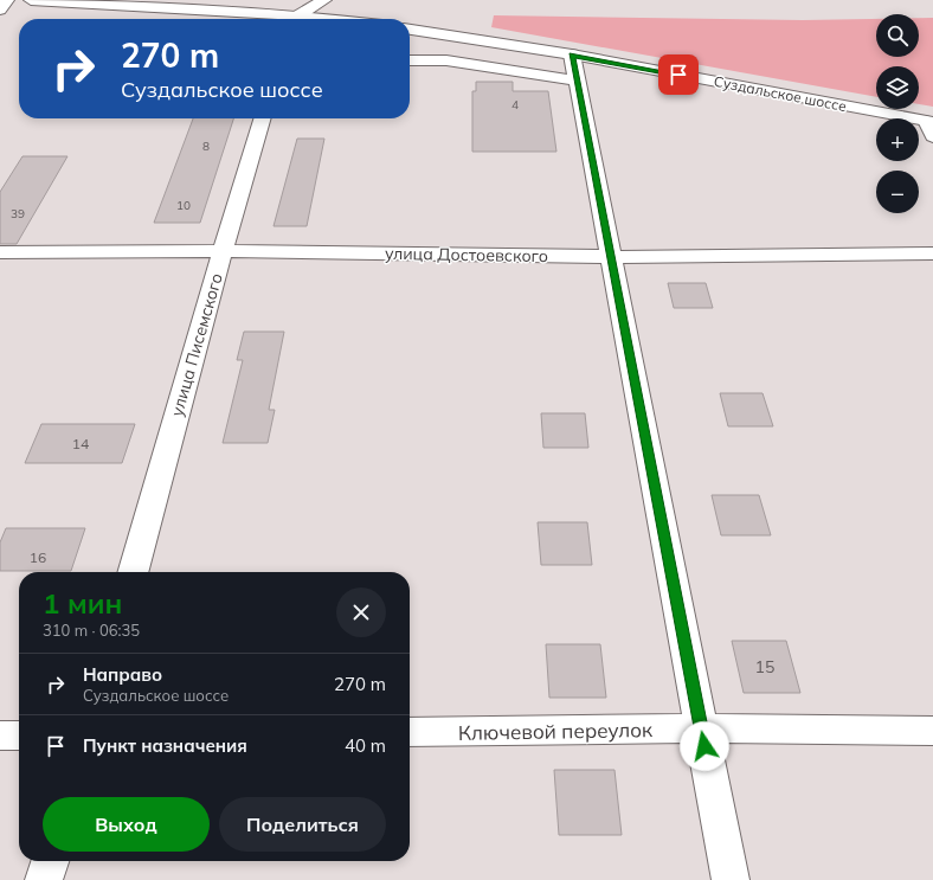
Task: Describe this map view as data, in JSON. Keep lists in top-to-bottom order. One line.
{"streets":{"street":["Суздальское шоссе","улица Достоевского","улица Писемского","Ключевой переулок"]},"crossings":[["улица Достоевского","улица Писемского"]],"house_numbers":["4","8","10","39","14","16","15"],"page":{"map_buttons":["+","−"],"turn":["270 m","Суздальское шоссе"],"heading":["1 мин","310 m · 06:35"],"list":[{"name":"Направо","note":"Суздальское шоссе","value":"270 m"},{"name":"Пункт назначения","value":"40 m"}],"buttons":["Выход","Поделиться"]}}
